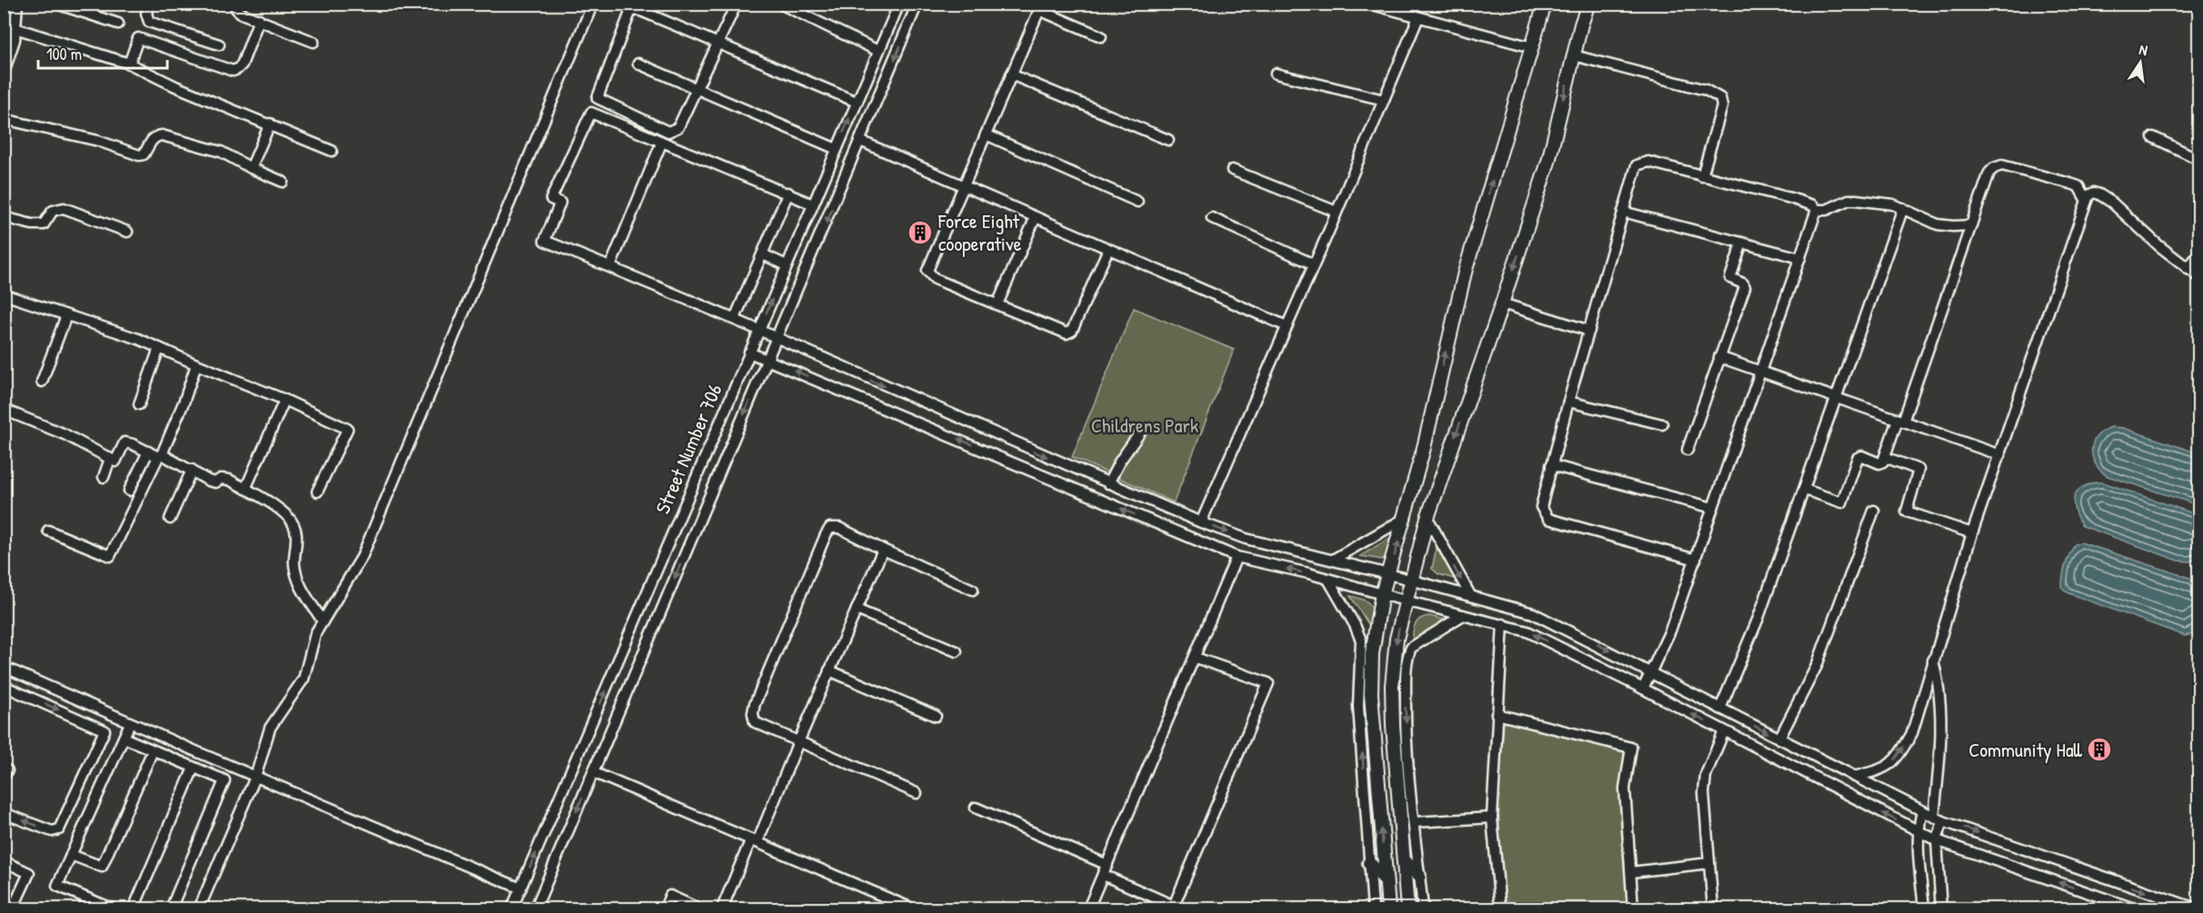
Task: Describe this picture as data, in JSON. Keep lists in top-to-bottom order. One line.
{"streets":{"street":["Street Number 706"]},"parks":["Childrens Park"],"places":{"building":["Force Eight cooperative","Community Hall"]},"scale_bar":"100 m","north":"top"}
